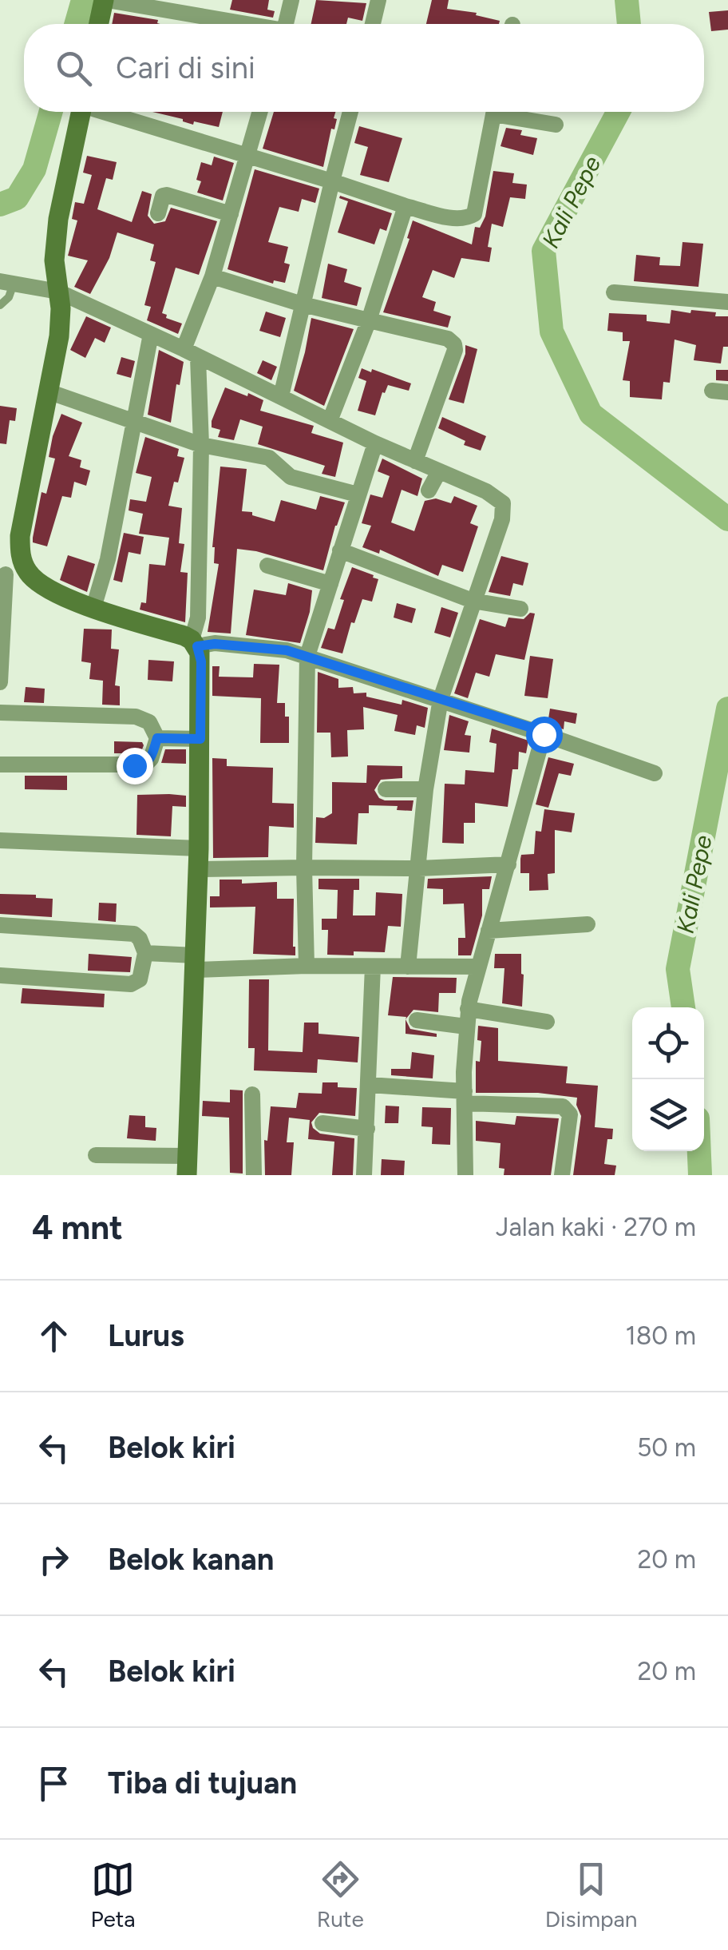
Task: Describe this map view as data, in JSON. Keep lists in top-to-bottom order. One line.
{"water":["Kali Pepe"],"page":{"search":"Cari di sini","heading":["4 mnt","Jalan kaki · 270 m"],"list":[["Lurus","180 m"],["Belok kiri","50 m"],["Belok kanan","20 m"],["Belok kiri","20 m"],"Tiba di tujuan"],"nav":["Peta","Rute","Disimpan"]}}
